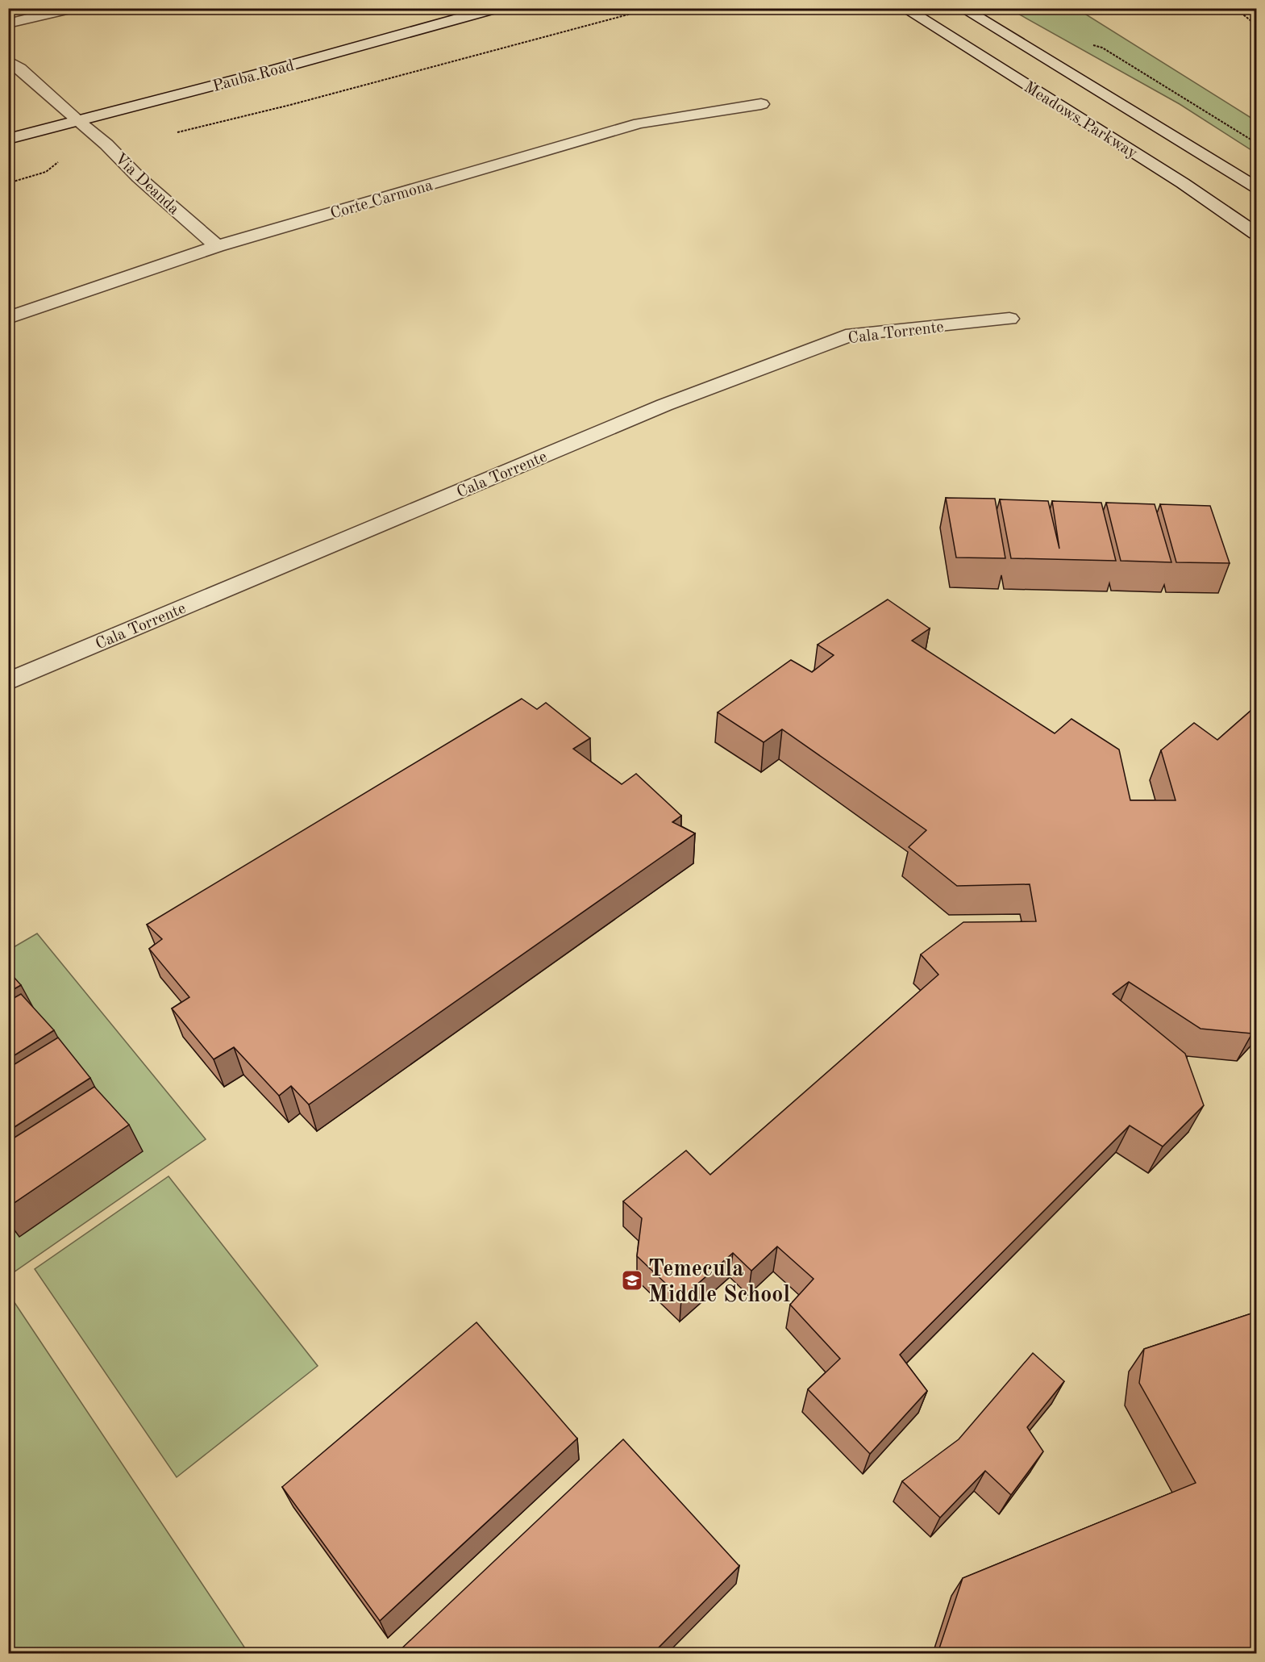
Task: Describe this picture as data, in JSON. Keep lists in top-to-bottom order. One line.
{"streets":{"street":["Pauba Road","Meadows Parkway","Via Deanda","Corte Carmona","Cala Torrente"]},"crossings":[["Pauba Road","Via Deanda"],["Via Deanda","Corte Carmona"]],"places":{"school or university":["Temecula Middle School"]}}
